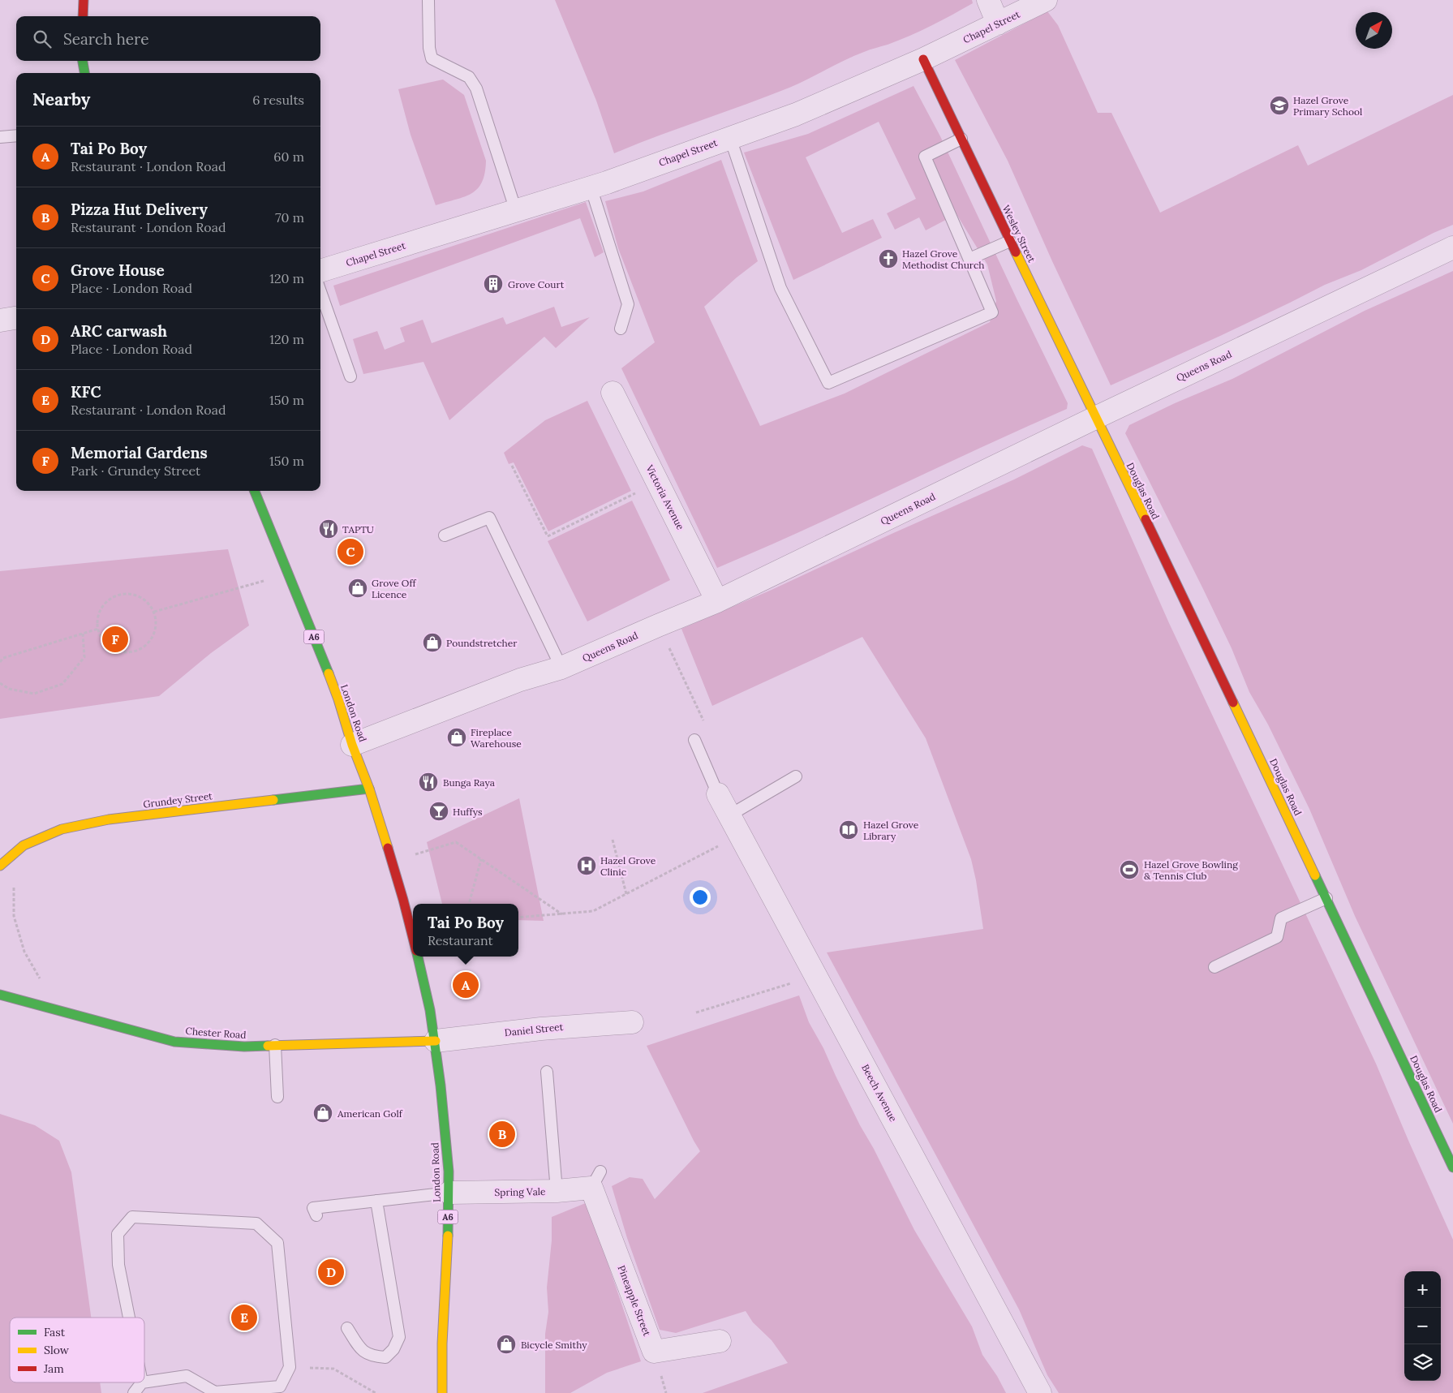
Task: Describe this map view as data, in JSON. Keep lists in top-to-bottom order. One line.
{"streets":{"main road":["Wesley Street","Douglas Road","A6","London Road","Grundey Street","Chester Road"],"street":["Chapel Street","Queens Road","Victoria Avenue","Daniel Street","Beech Avenue","Spring Vale","Pineapple Street"]},"crossings":[["Chapel Street","Wesley Street"],["Wesley Street","Queens Road"],["Wesley Street","Douglas Road"],["Queens Road","Douglas Road"],["Queens Road","Victoria Avenue"],["Queens Road","London Road"],["London Road","Grundey Street"],["London Road","Daniel Street"],["London Road","Chester Road"],["London Road","Spring Vale"],["Daniel Street","Chester Road"],["Spring Vale","Pineapple Street"]],"places":{"school or university":["Hazel Grove Primary School"],"church":["Hazel Grove Methodist Church"],"building":["Grove Court"],"restaurant":["TAPTU","Bunga Raya"],"shop":["Grove Off Licence","Poundstretcher","Fireplace Warehouse","American Golf","Bicycle Smithy"],"bar":["Huffys"],"library":["Hazel Grove Library"],"hospital":["Hazel Grove Clinic"],"sports":["Hazel Grove Bowling & Tennis Club"]},"legend":["Fast","Slow","Jam"],"north":"top right","page":{"search":"Search here","heading":["Nearby","6 results"],"list":[{"mark":"A","name":"Tai Po Boy","note":"Restaurant · London Road","value":"60 m"},{"mark":"B","name":"Pizza Hut Delivery","note":"Restaurant · London Road","value":"70 m"},{"mark":"C","name":"Grove House","note":"Place · London Road","value":"120 m"},{"mark":"D","name":"ARC carwash","note":"Place · London Road","value":"120 m"},{"mark":"E","name":"KFC","note":"Restaurant · London Road","value":"150 m"},{"mark":"F","name":"Memorial Gardens","note":"Park · Grundey Street","value":"150 m"}],"pins":["C","F","A","B","D","E"],"popup":["Tai Po Boy","Restaurant"],"map_buttons":["+","−"]}}
